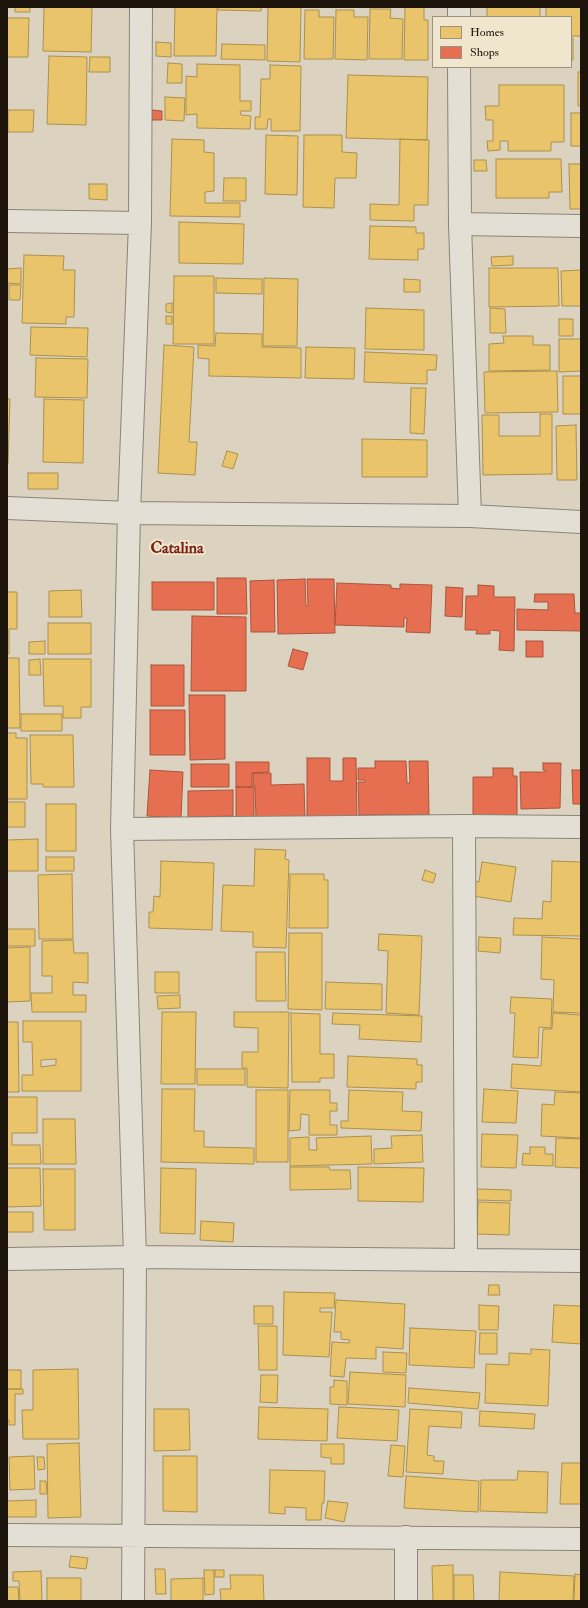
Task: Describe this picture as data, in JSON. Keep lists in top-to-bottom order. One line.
{"districts":["Catalina"],"legend":["Homes","Shops"]}
